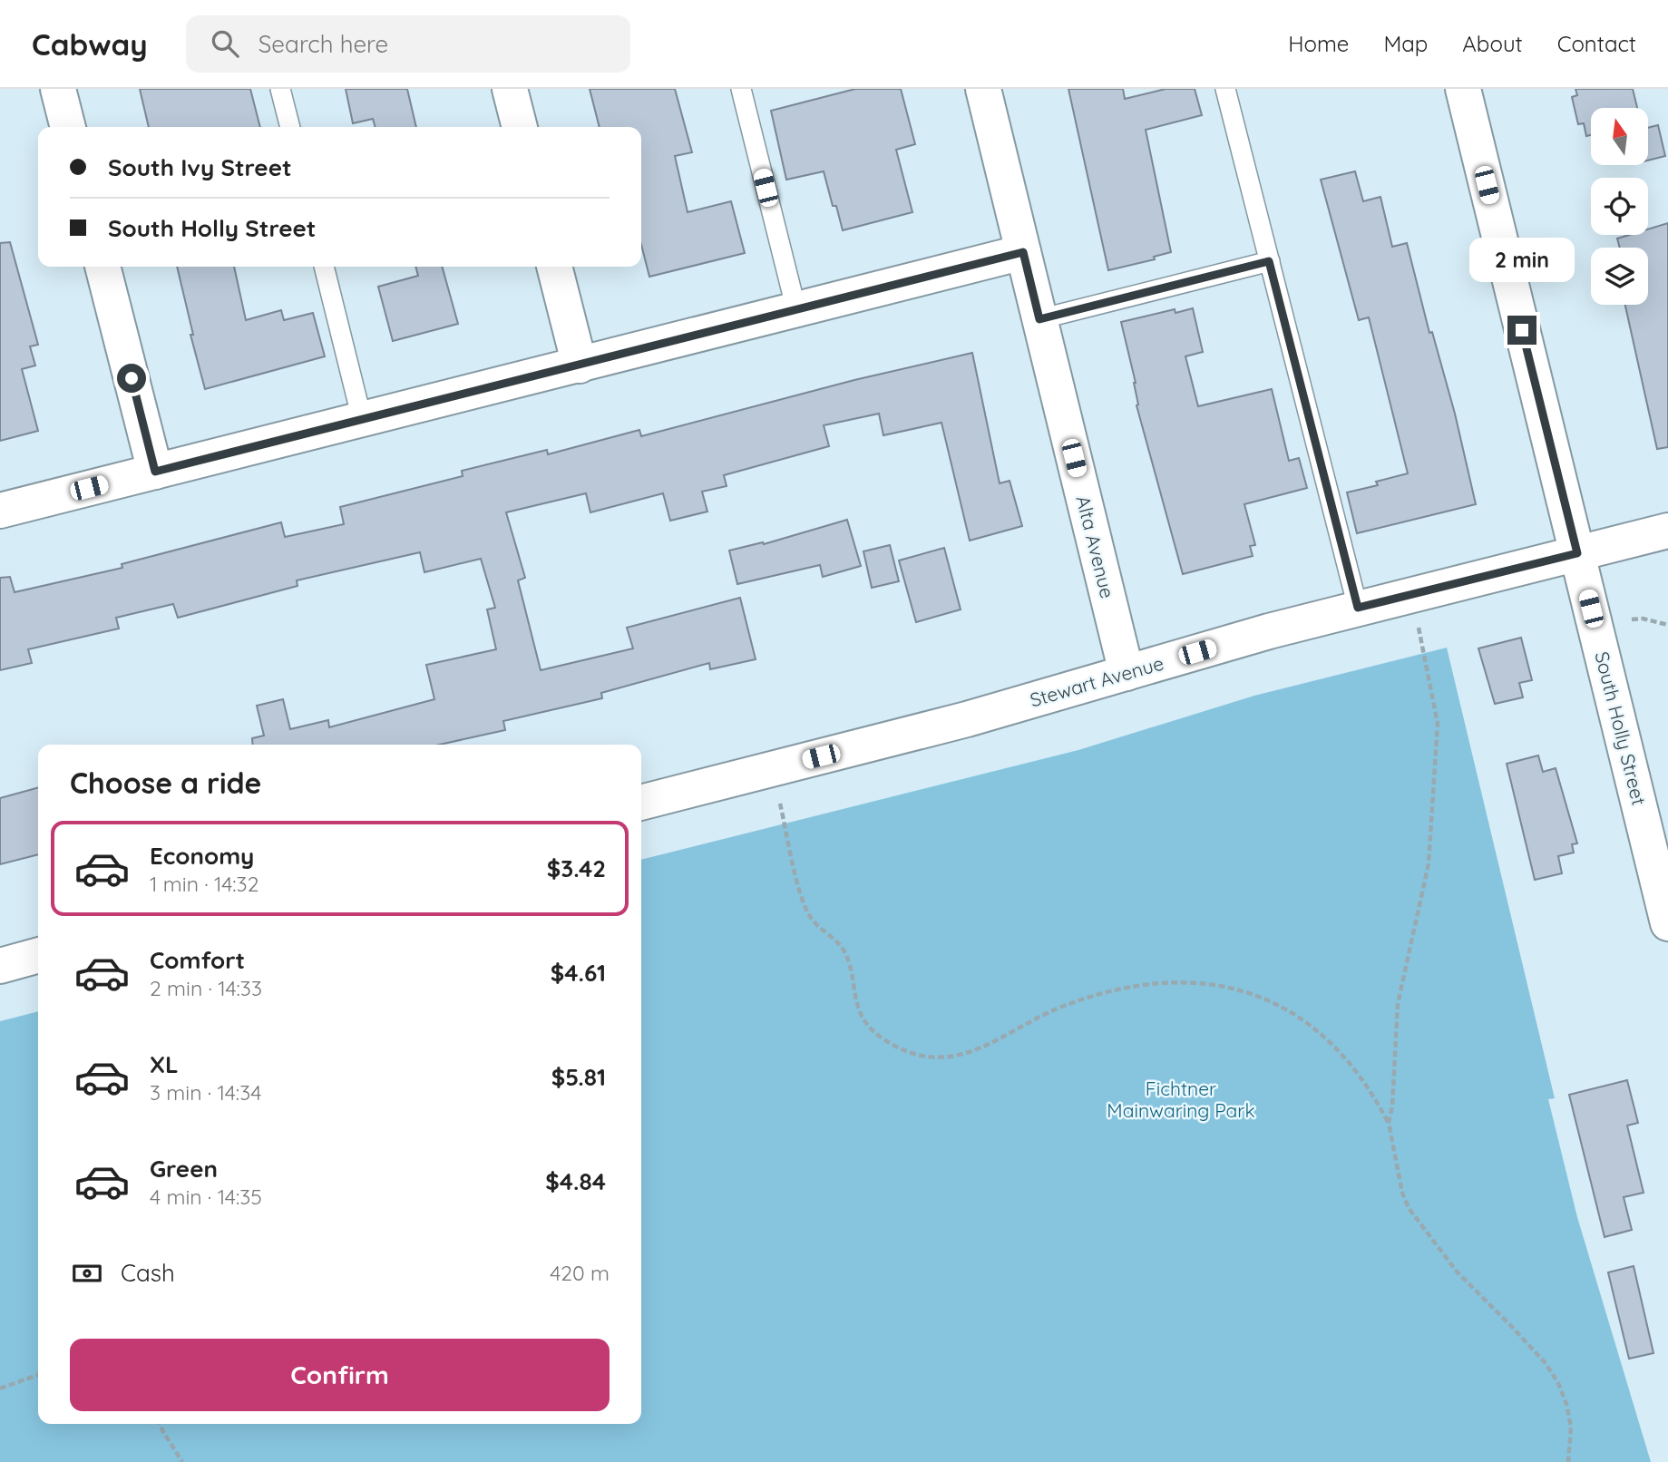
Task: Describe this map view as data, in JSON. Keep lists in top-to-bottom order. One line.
{"streets":{"street":["Alta Avenue","Stewart Avenue","South Holly Street"]},"crossings":[["Alta Avenue","Stewart Avenue"],["Stewart Avenue","South Holly Street"]],"parks":["Fichtner Mainwaring Park"],"north":"top","page":{"header":"Cabway","search":"Search here","nav":["Home","Map","About","Contact"],"banner":["South Ivy Street","South Holly Street"],"bubble":"2 min","heading":"Choose a ride","list":[{"name":"Economy","note":"1 min · 14:32","value":"$3.42"},{"name":"Comfort","note":"2 min · 14:33","value":"$4.61"},{"name":"XL","note":"3 min · 14:34","value":"$5.81"},{"name":"Green","note":"4 min · 14:35","value":"$4.84"}],"pay":["Cash","420 m"],"buttons":"Confirm"}}
